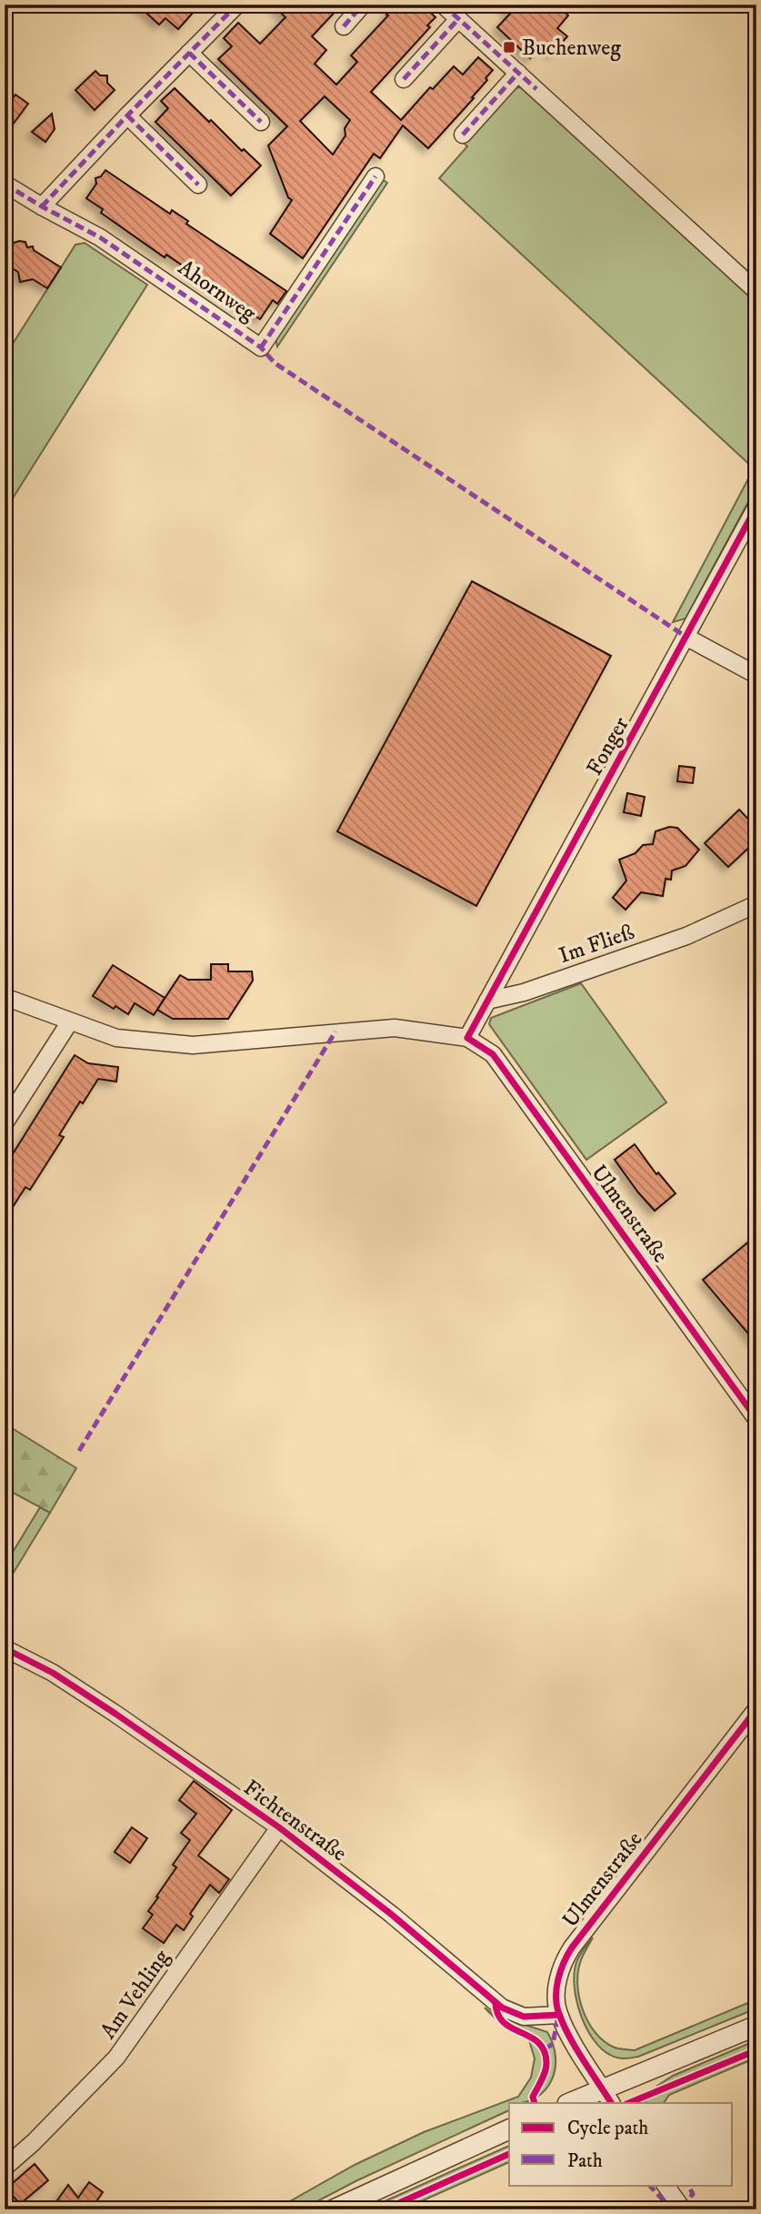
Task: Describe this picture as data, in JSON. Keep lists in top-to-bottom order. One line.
{"streets":{"street":["Ahornweg","Fonger","Im Fließ","Ulmenstraße","Fichtenstraße","Am Vehling"]},"crossings":[["Fonger","Im Fließ"],["Ulmenstraße","Fichtenstraße"],["Fichtenstraße","Am Vehling"]],"places":{"transit":["Buchenweg"]},"legend":["Cycle path","Path"]}
